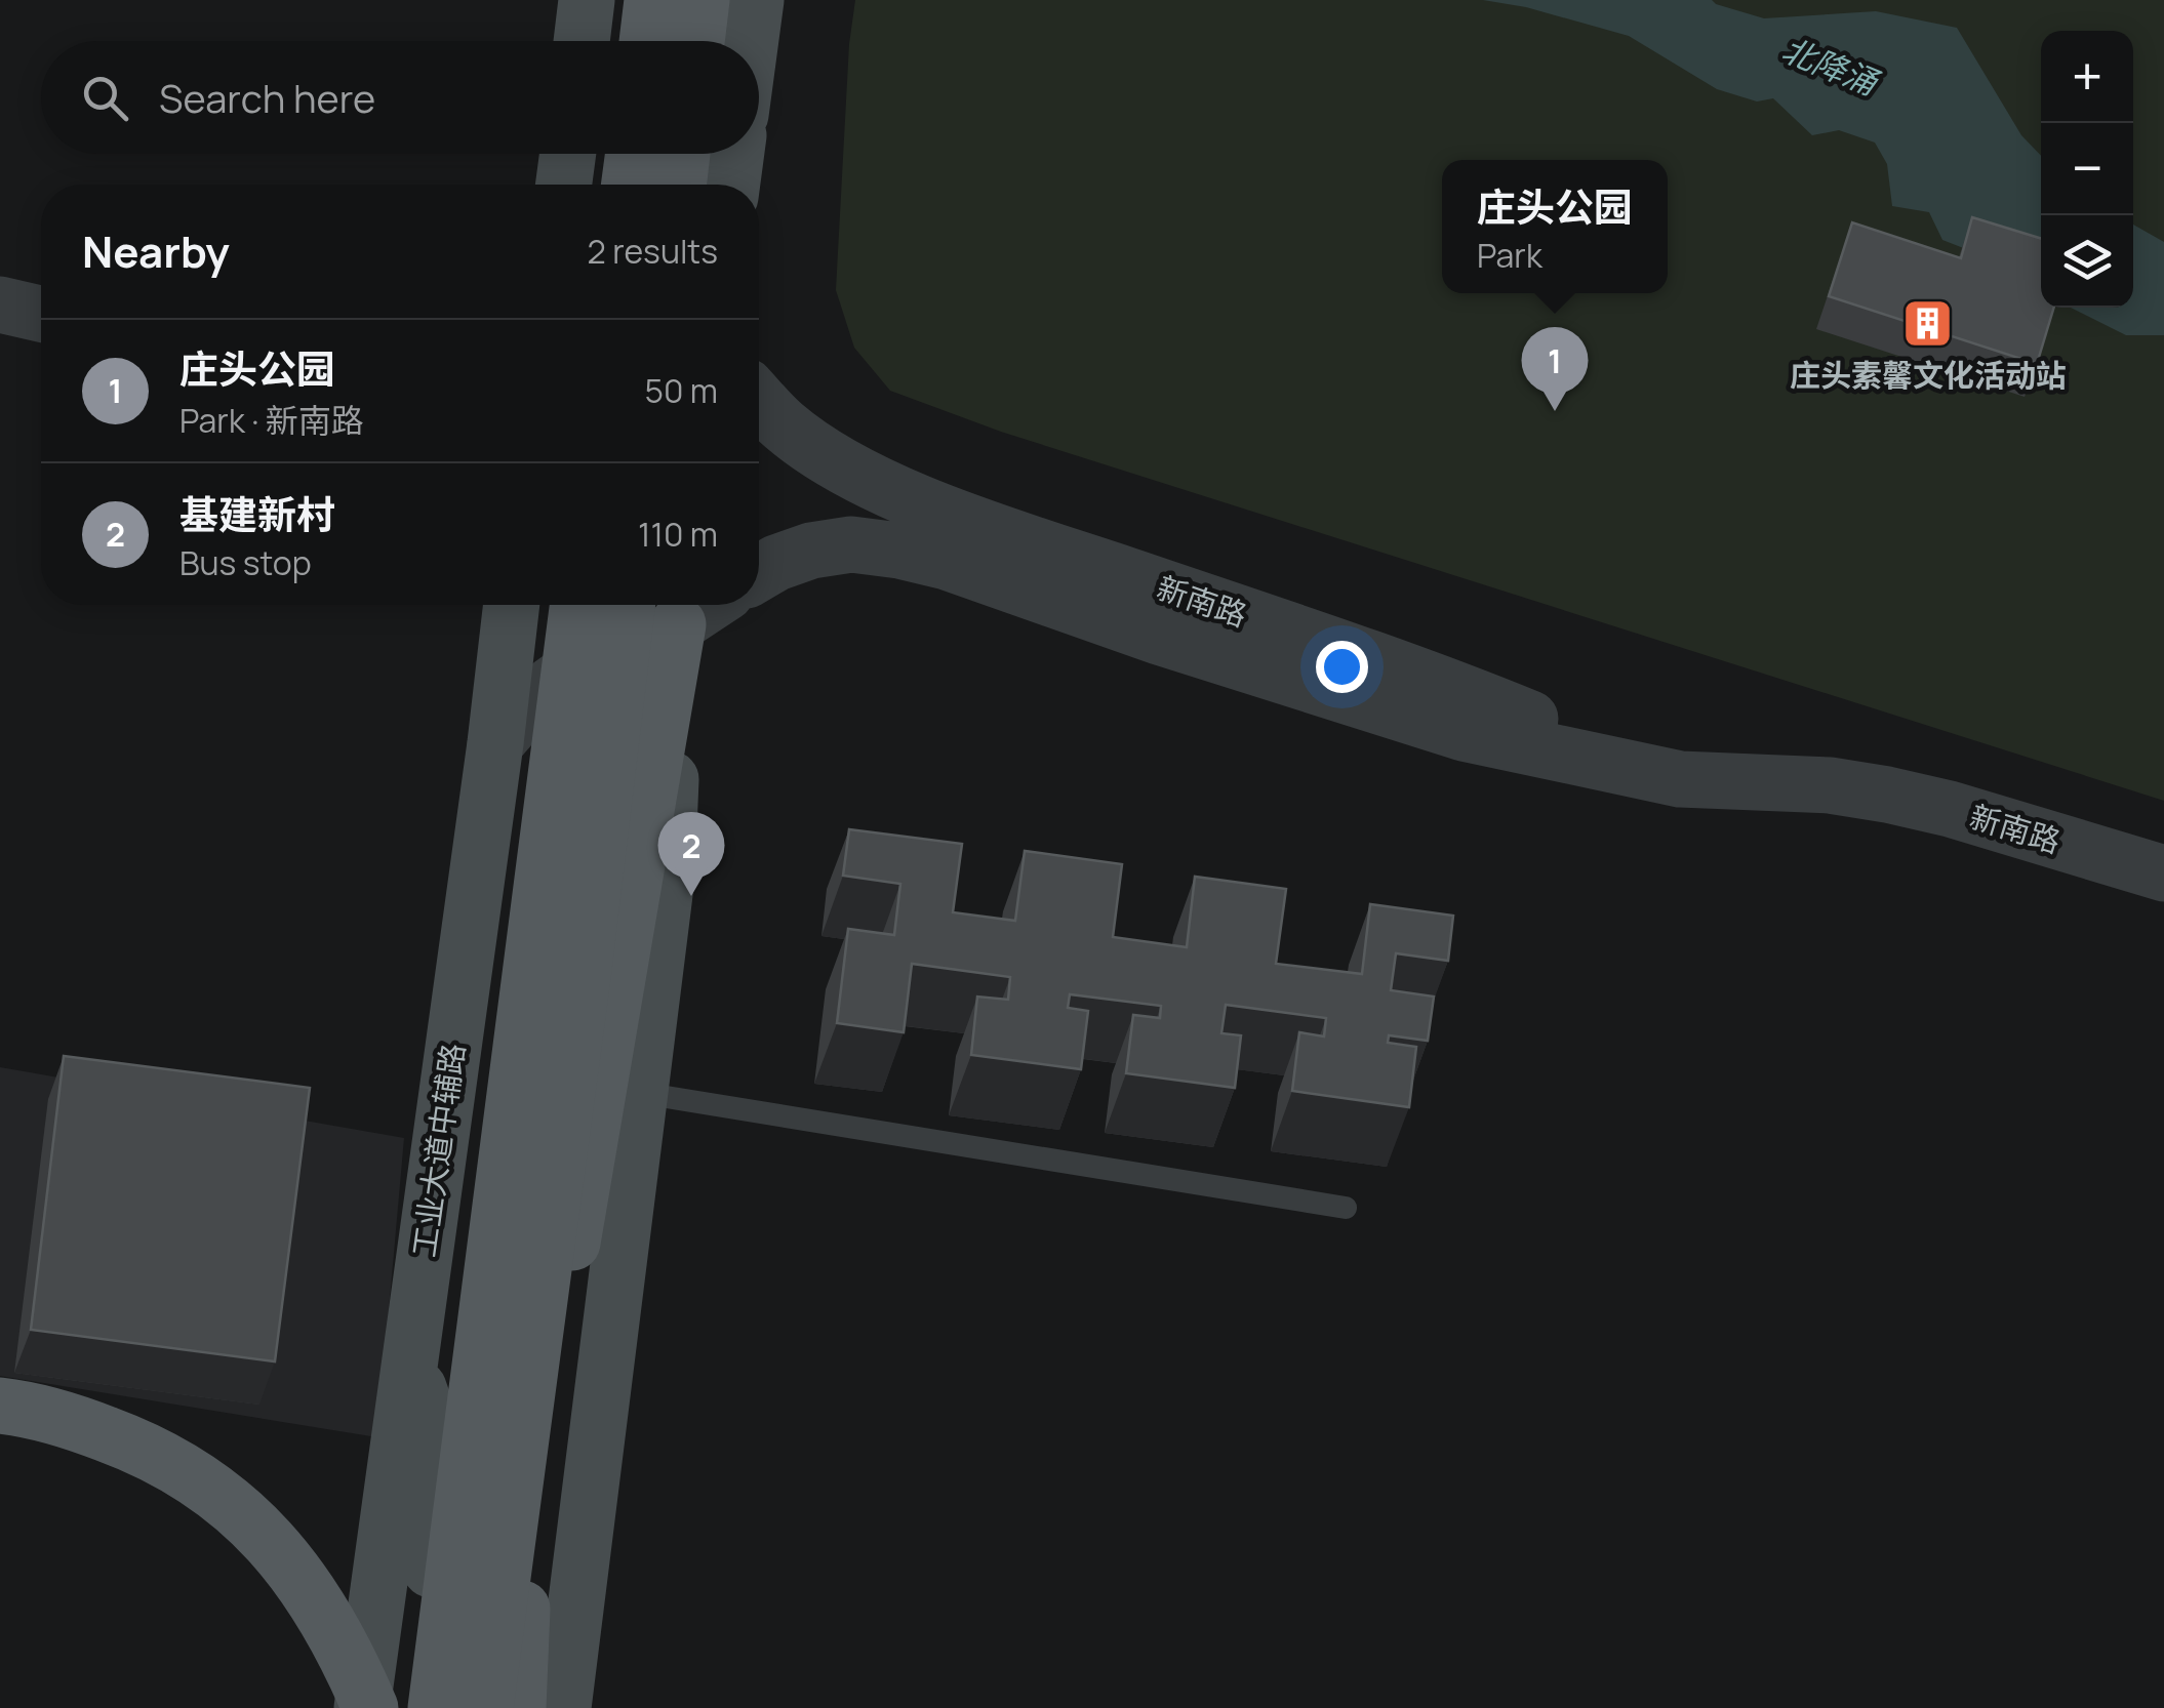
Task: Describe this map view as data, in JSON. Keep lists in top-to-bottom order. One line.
{"streets":{"main road":["工业大道中辅路"],"street":["新南路"]},"water":["北降涌"],"places":{"building":["庄头素馨文化活动站"]},"page":{"map_buttons":["+","−"],"search":"Search here","popup":["庄头公园","Park"],"heading":["Nearby","2 results"],"list":[{"mark":"1","name":"庄头公园","note":"Park · 新南路","value":"50 m"},{"mark":"2","name":"基建新村","note":"Bus stop","value":"110 m"}],"pins":["1","2"]}}
